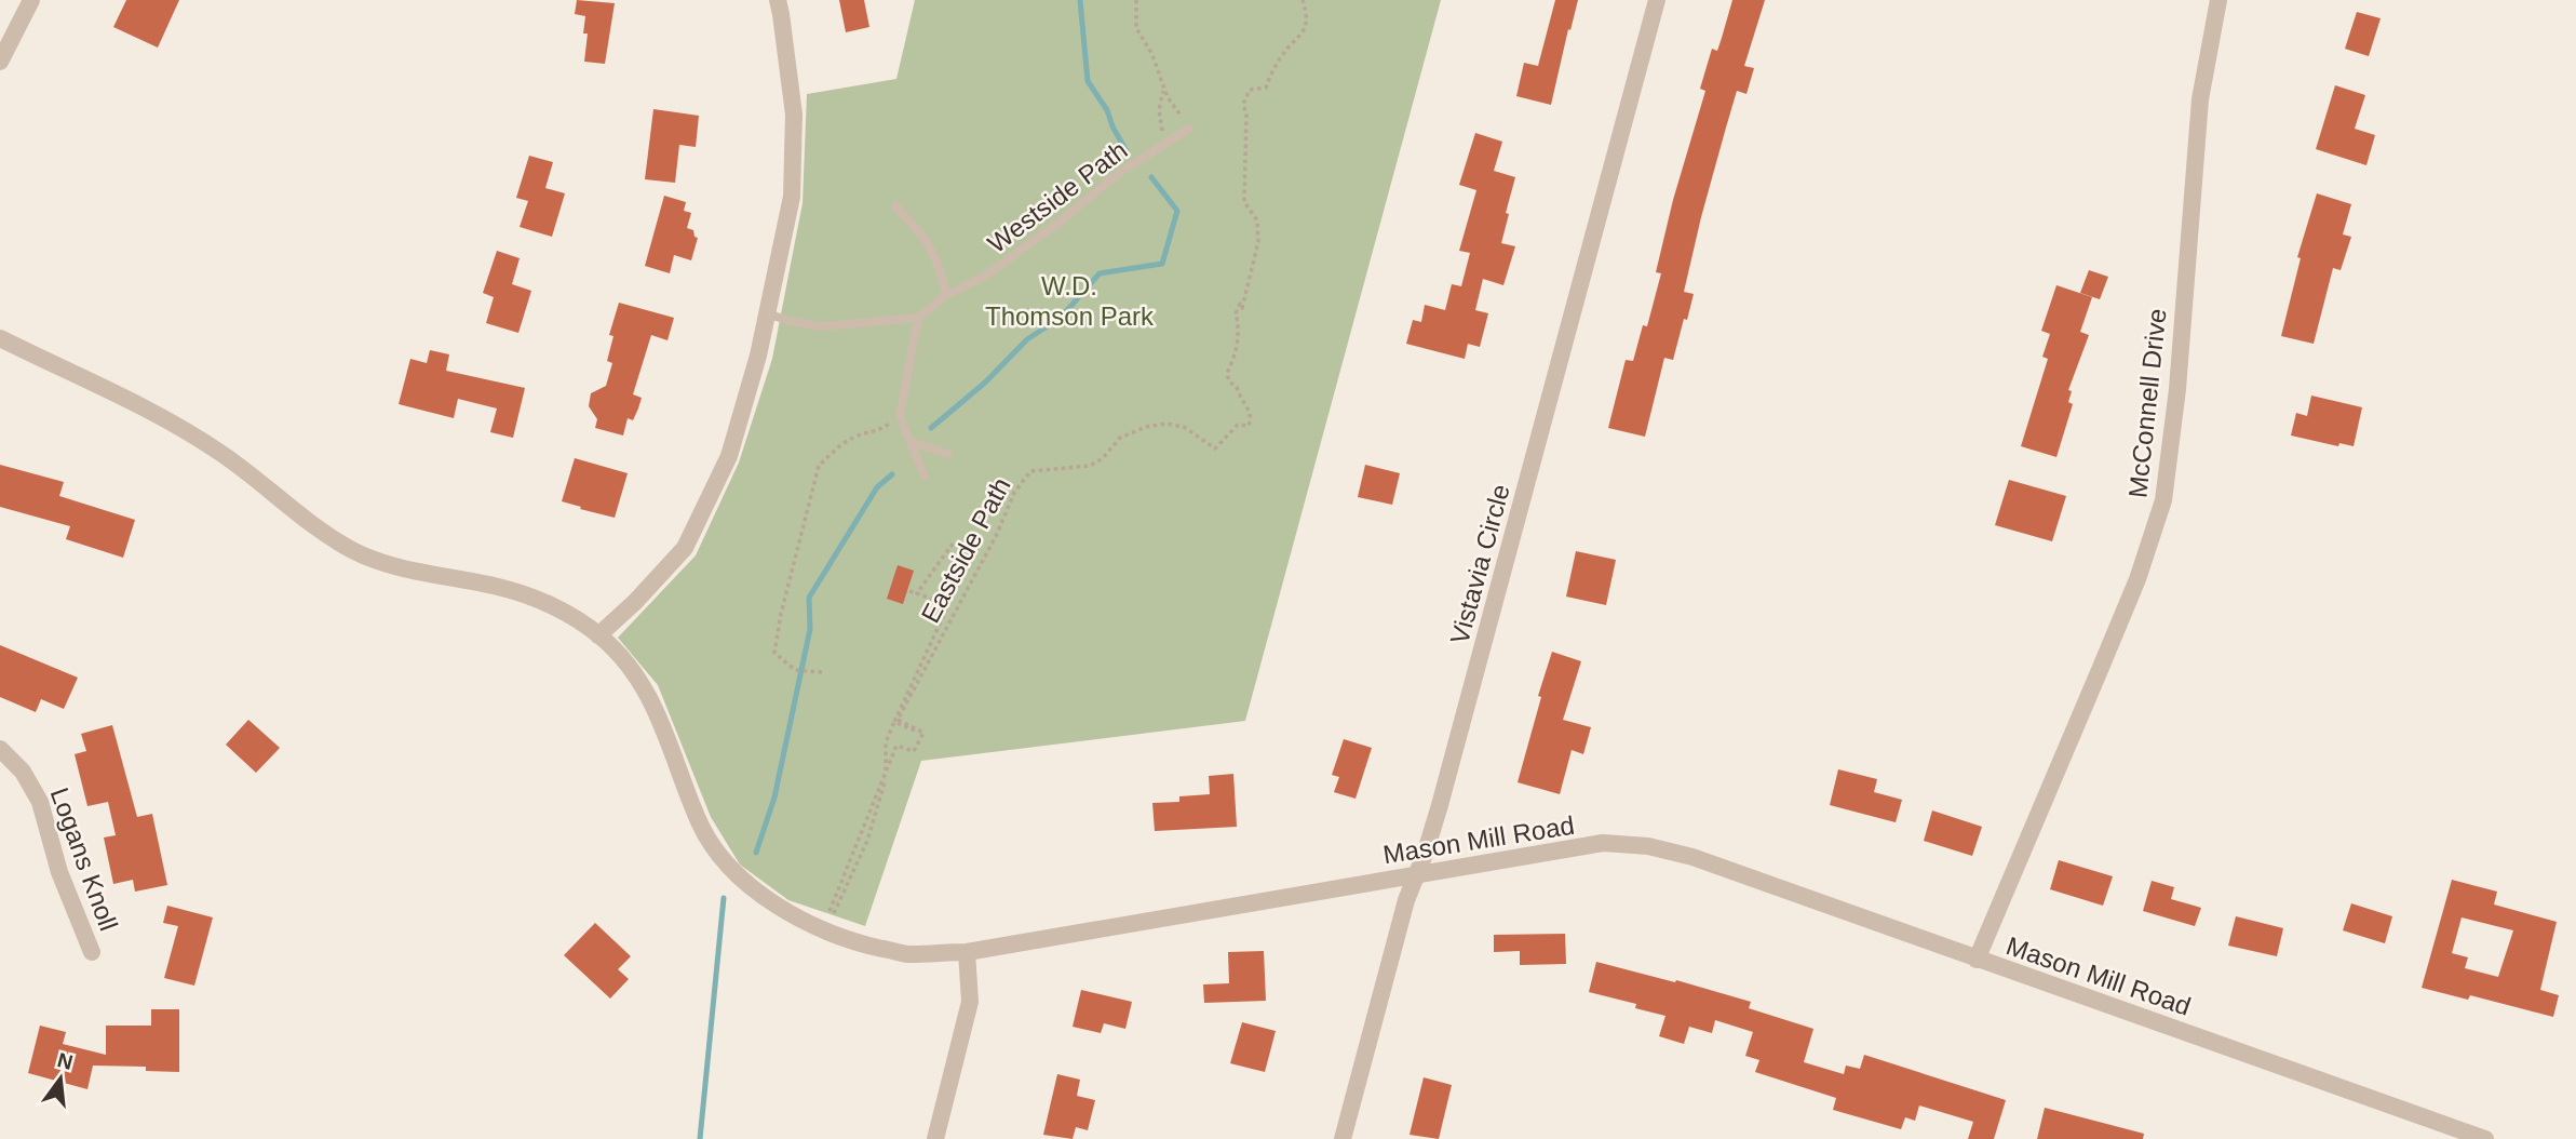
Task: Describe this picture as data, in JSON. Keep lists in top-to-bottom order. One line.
{"streets":{"street":["McConnell Drive","Vistavia Circle","Mason Mill Road","Logans Knoll"],"lane":["Westside Path"],"path":["Eastside Path"]},"crossings":[["McConnell Drive","Mason Mill Road"],["Vistavia Circle","Mason Mill Road"]],"parks":["W.D. Thomson Park"],"north":"top"}
